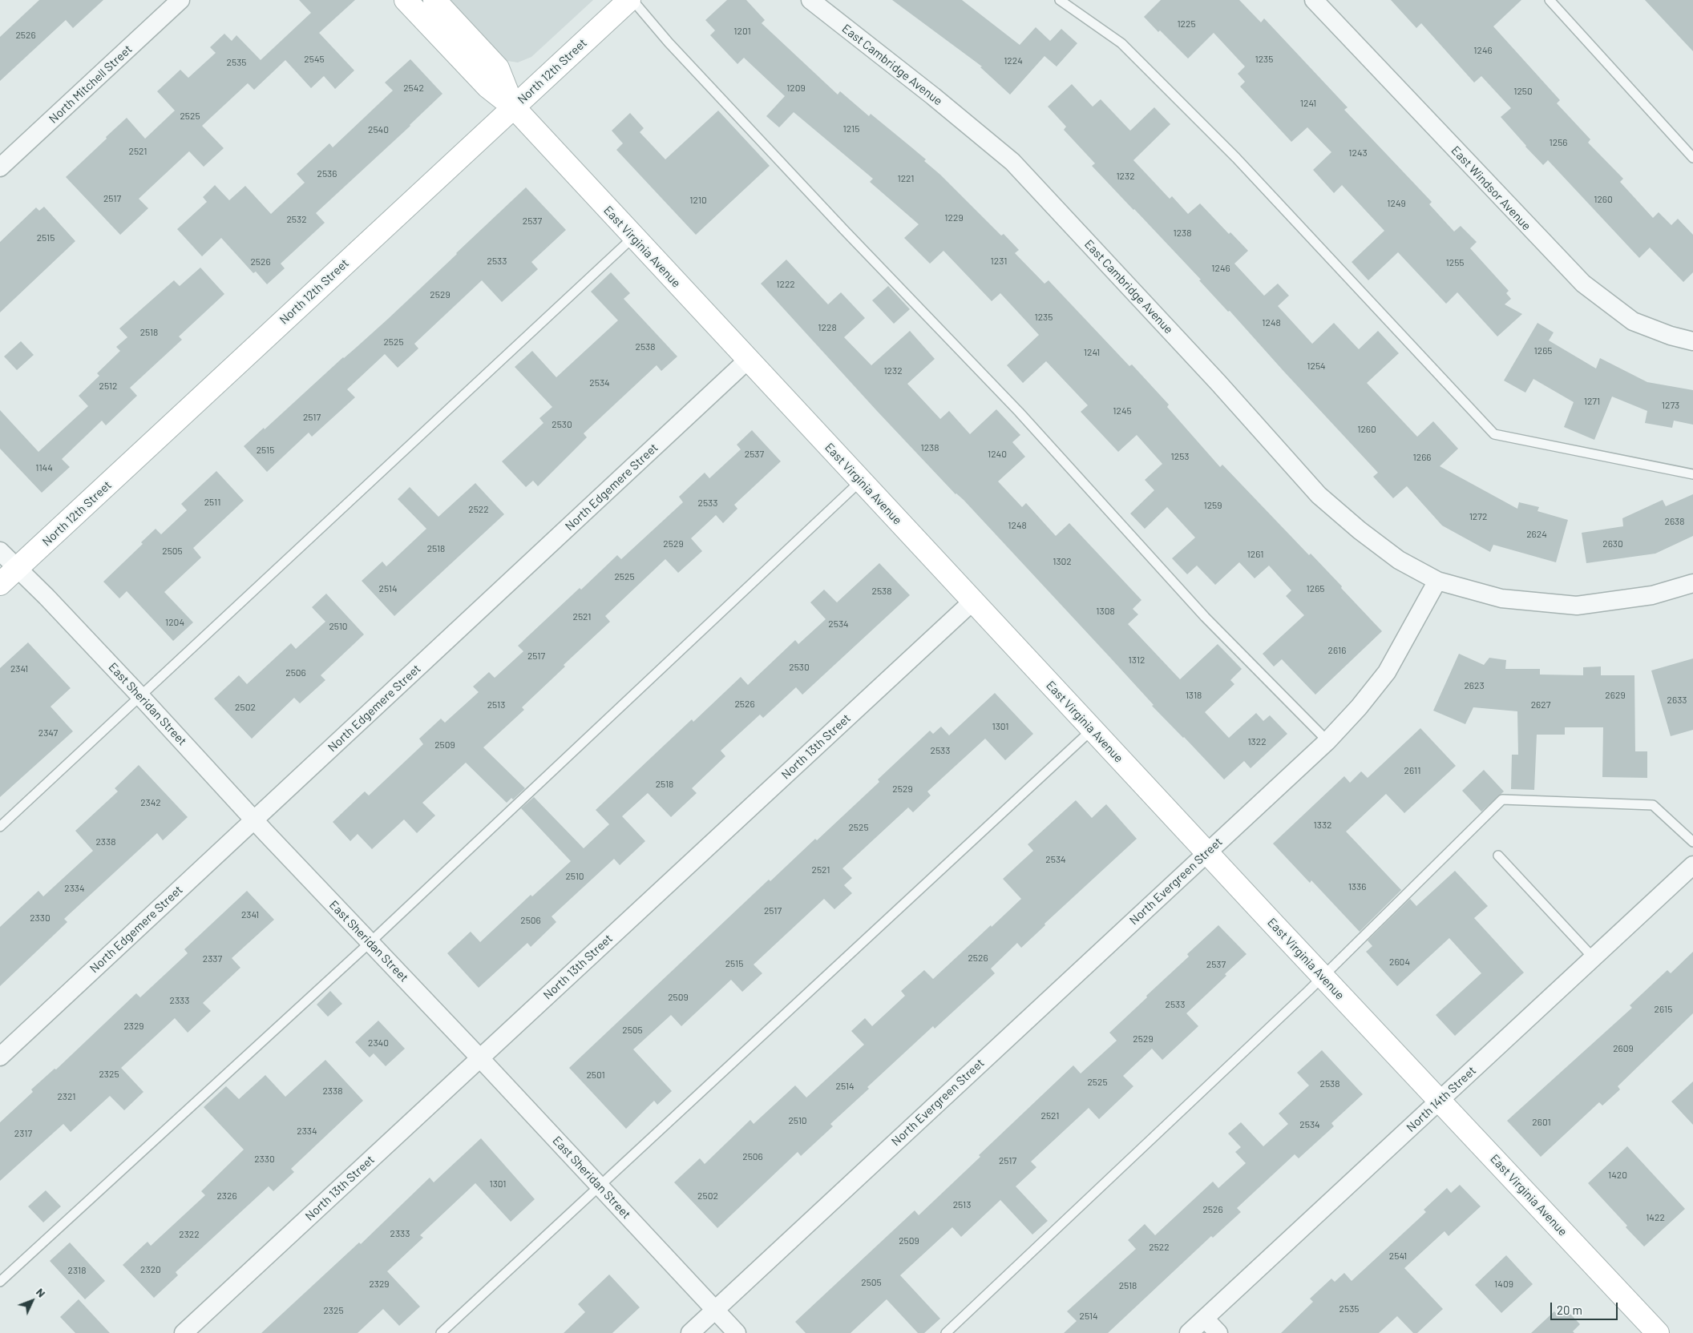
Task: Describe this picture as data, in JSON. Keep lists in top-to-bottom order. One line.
{"streets":{"street":["East Cambridge Avenue","North 12th Street","North Mitchell Street","East Windsor Avenue","East Virginia Avenue","North Edgemere Street","East Sheridan Street","North 13th Street","North Evergreen Street","North 14th Street"]},"crossings":[["East Cambridge Avenue","North Evergreen Street"],["North 12th Street","East Virginia Avenue"],["North 12th Street","East Sheridan Street"],["East Virginia Avenue","North Edgemere Street"],["East Virginia Avenue","North 13th Street"],["East Virginia Avenue","North Evergreen Street"],["East Virginia Avenue","North 14th Street"],["North Edgemere Street","East Sheridan Street"],["East Sheridan Street","North 13th Street"],["East Sheridan Street","North Evergreen Street"]],"house_numbers":["1225","1201","2526","1246","2545","1235","1224","2535","2542","1209","1250","1241","2525","1215","2540","1256","2521","1243","2536","1232","1221","2517","1260","1210","1249","1229","2532","2537","1238","2515","2533","1231","2526","1255","1246","1222","2529","1235","1248","1228","2518","2525","2538","1265","1241","1254","1232","2534","2512","1271","1273","1245","2517","2530","1260","1238","2515","2537","1240","1253","1266","1144","2511","2533","1259","2522","1272","2638","1248","2624","2529","2630","2518","2505","1261","1302","2525","2514","1265","2538","1308","2521","1204","2534","2510","2616","2517","1312","2530","2341","2506","2623","1318","2629","2633","2526","2513","2627","2502","1301","2347","1322","2509","2533","2611","2518","2529","2342","1332","2525","2338","2534","2521","2510","1336","2334","2517","2341","2330","2506","2526","2337","2604","2515","2537","2509","2333","2533","2615","2329","2505","2529","2340","2609","2325","2501","2525","2538","2514","2338","2321","2521","2510","2601","2534","2334","2317","2506","2330","2517","1420","1301","2326","2502","2513","2526","1422","2333","2322","2509","2522","2541","2320","2318","2505","2329","1409","2518","2535","2325","2514"],"scale_bar":"20 m","north":"top right"}
